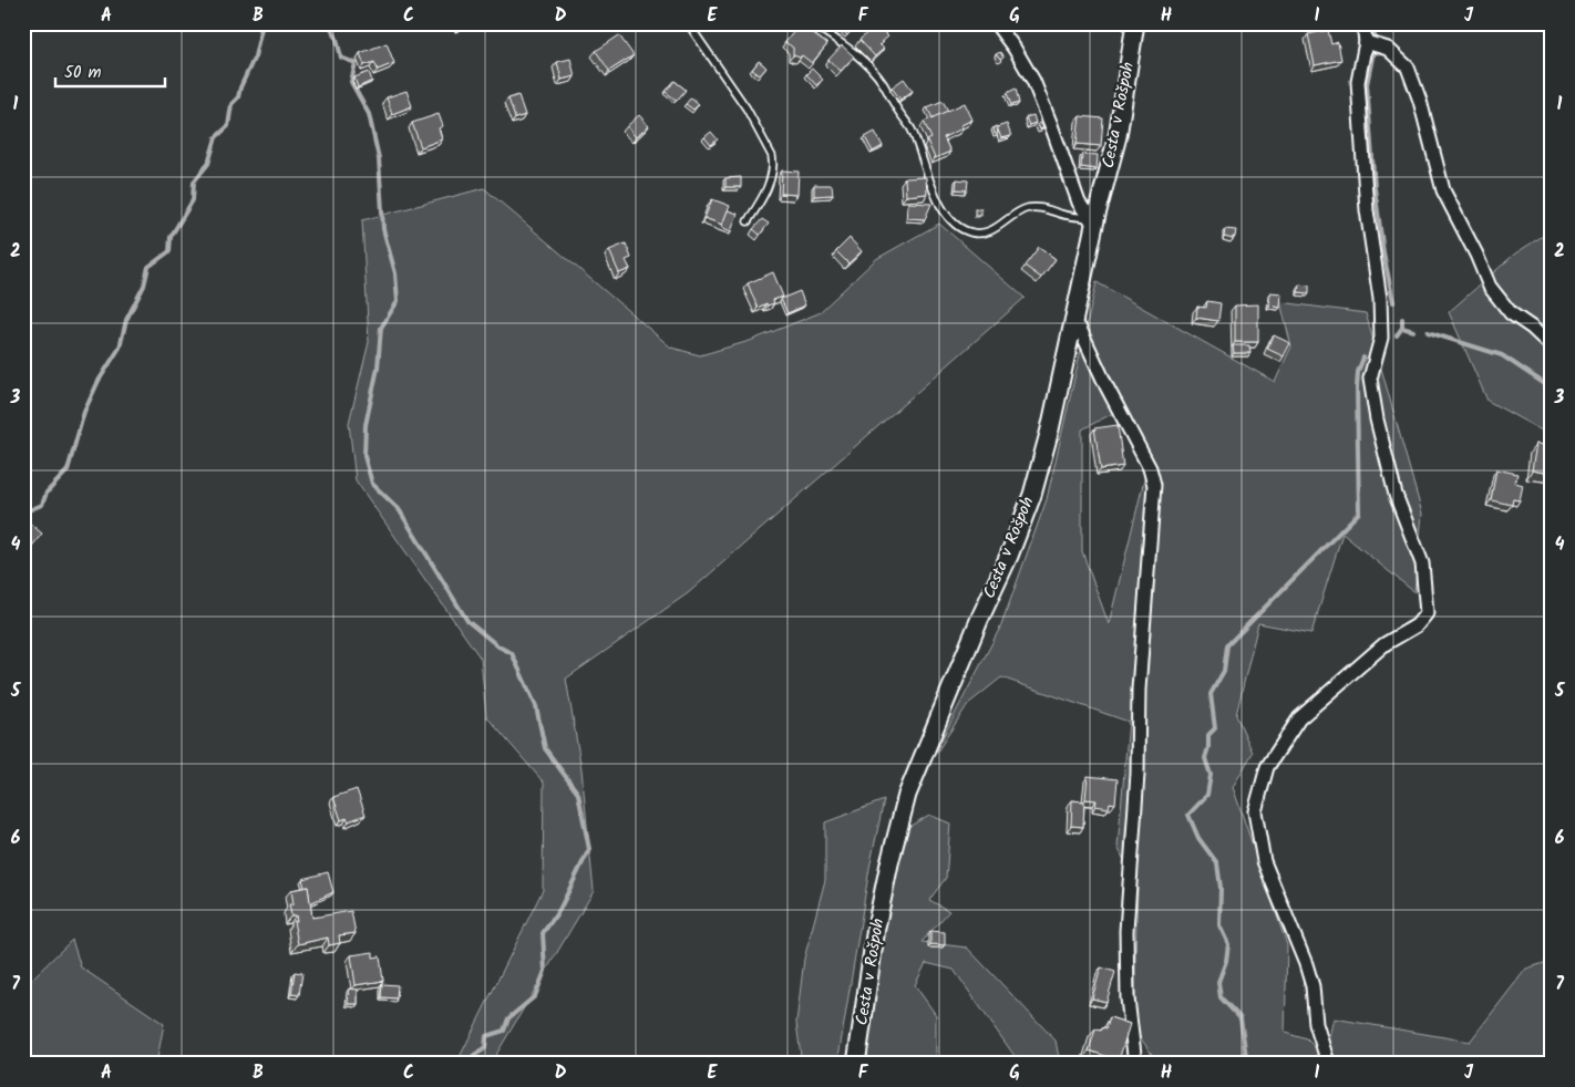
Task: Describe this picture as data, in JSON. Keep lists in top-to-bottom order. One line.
{"streets":{"street":["Cesta v Rošpoh"]},"scale_bar":"50 m","grid":{"columns":["A","B","C","D","E","F","G","H","I","J"],"rows":["1","2","3","4","5","6","7"]}}
